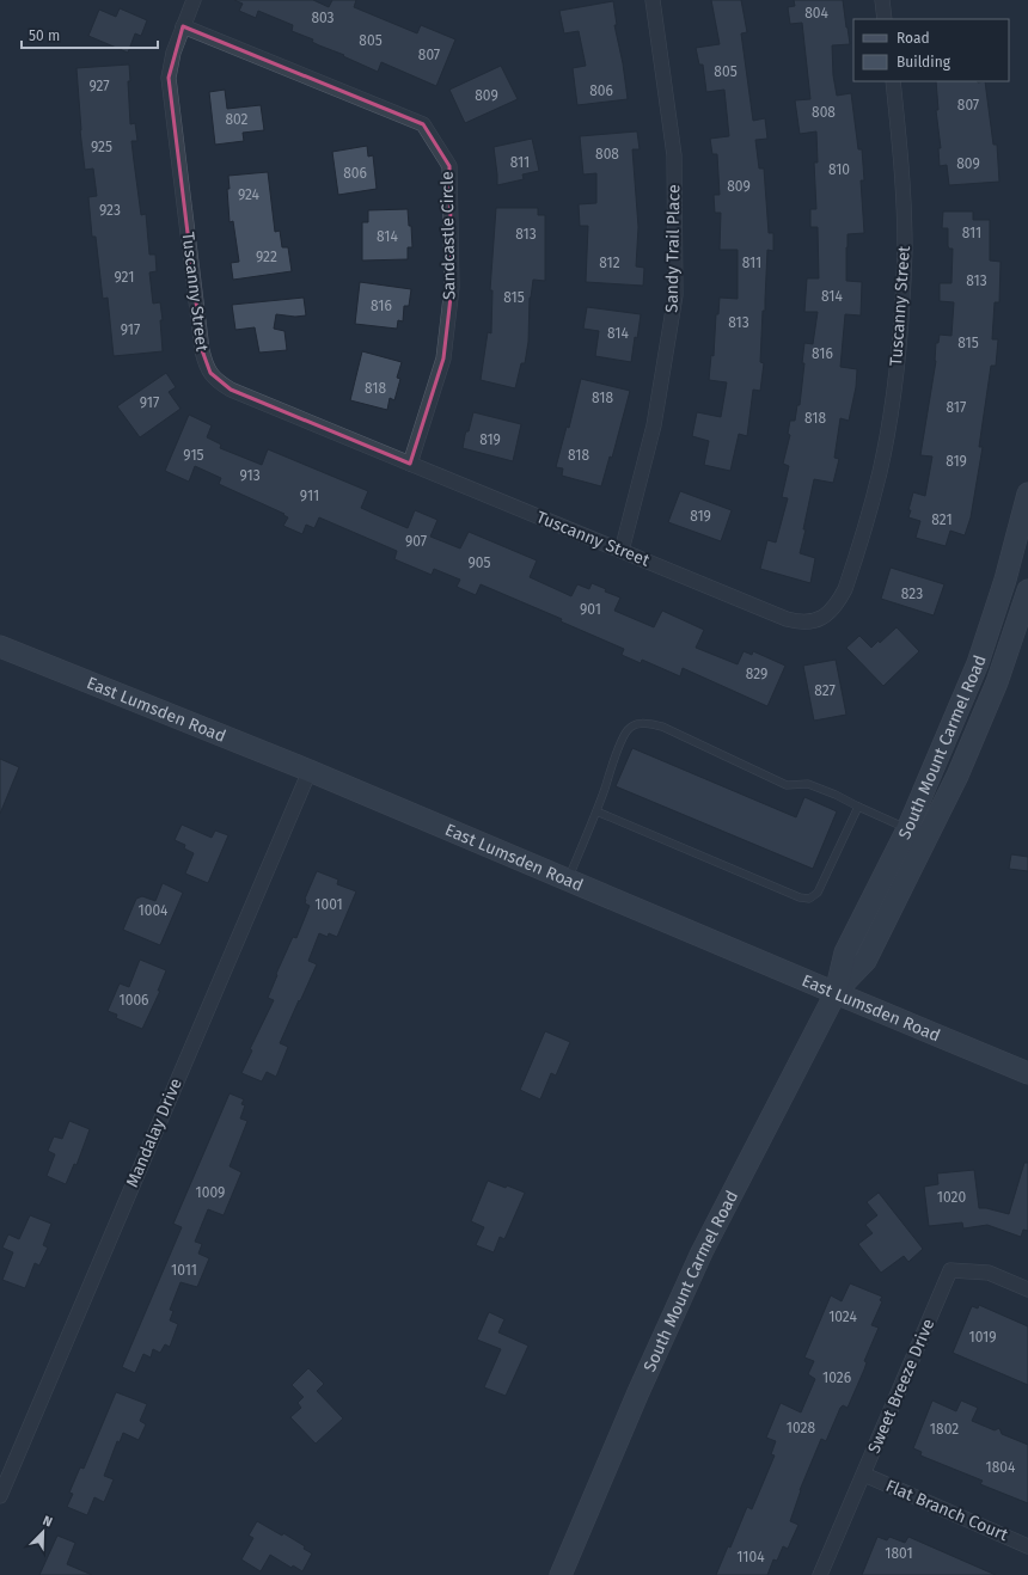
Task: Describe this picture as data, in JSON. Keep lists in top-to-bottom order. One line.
{"streets":{"street":["Sandcastle Circle","Sandy Trail Place","Tuscanny Street","East Lumsden Road","South Mount Carmel Road","Mandalay Drive","Sweet Breeze Drive","Flat Branch Court"]},"crossings":[["Sandcastle Circle","Tuscanny Street"],["Sandy Trail Place","Tuscanny Street"],["East Lumsden Road","South Mount Carmel Road"],["East Lumsden Road","Mandalay Drive"],["Sweet Breeze Drive","Flat Branch Court"]],"house_numbers":["804","803","805","807","805","927","806","809","807","808","802","925","808","811","809","810","806","809","924","923","811","813","814","922","812","811","921","813","814","815","816","813","917","814","815","816","818","818","917","817","818","819","915","818","819","913","911","819","821","907","905","823","901","829","827","1001","1004","1006","1009","1020","1011","1024","1019","1026","1028","1802","1804","1801","1104"],"legend":["Road","Building"],"scale_bar":"50 m","north":"top right"}
